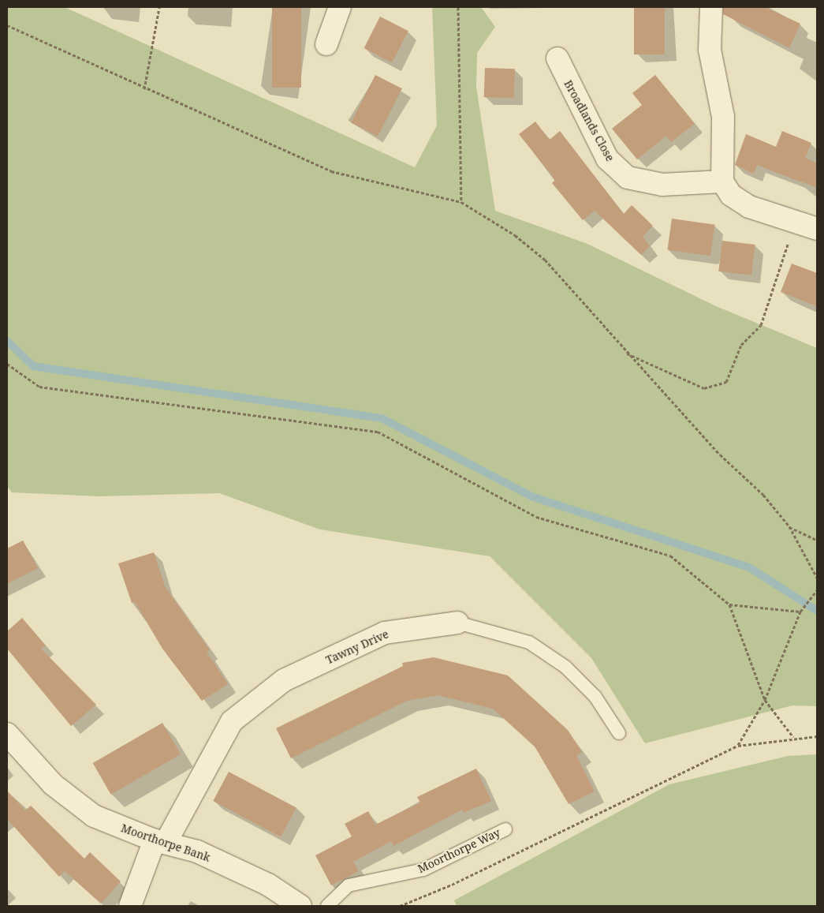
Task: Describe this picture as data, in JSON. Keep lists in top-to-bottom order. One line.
{"streets":{"street":["Broadlands Close","Tawny Drive","Moorthorpe Bank"],"lane":["Moorthorpe Way"]},"crossings":[["Tawny Drive","Moorthorpe Bank"]]}
